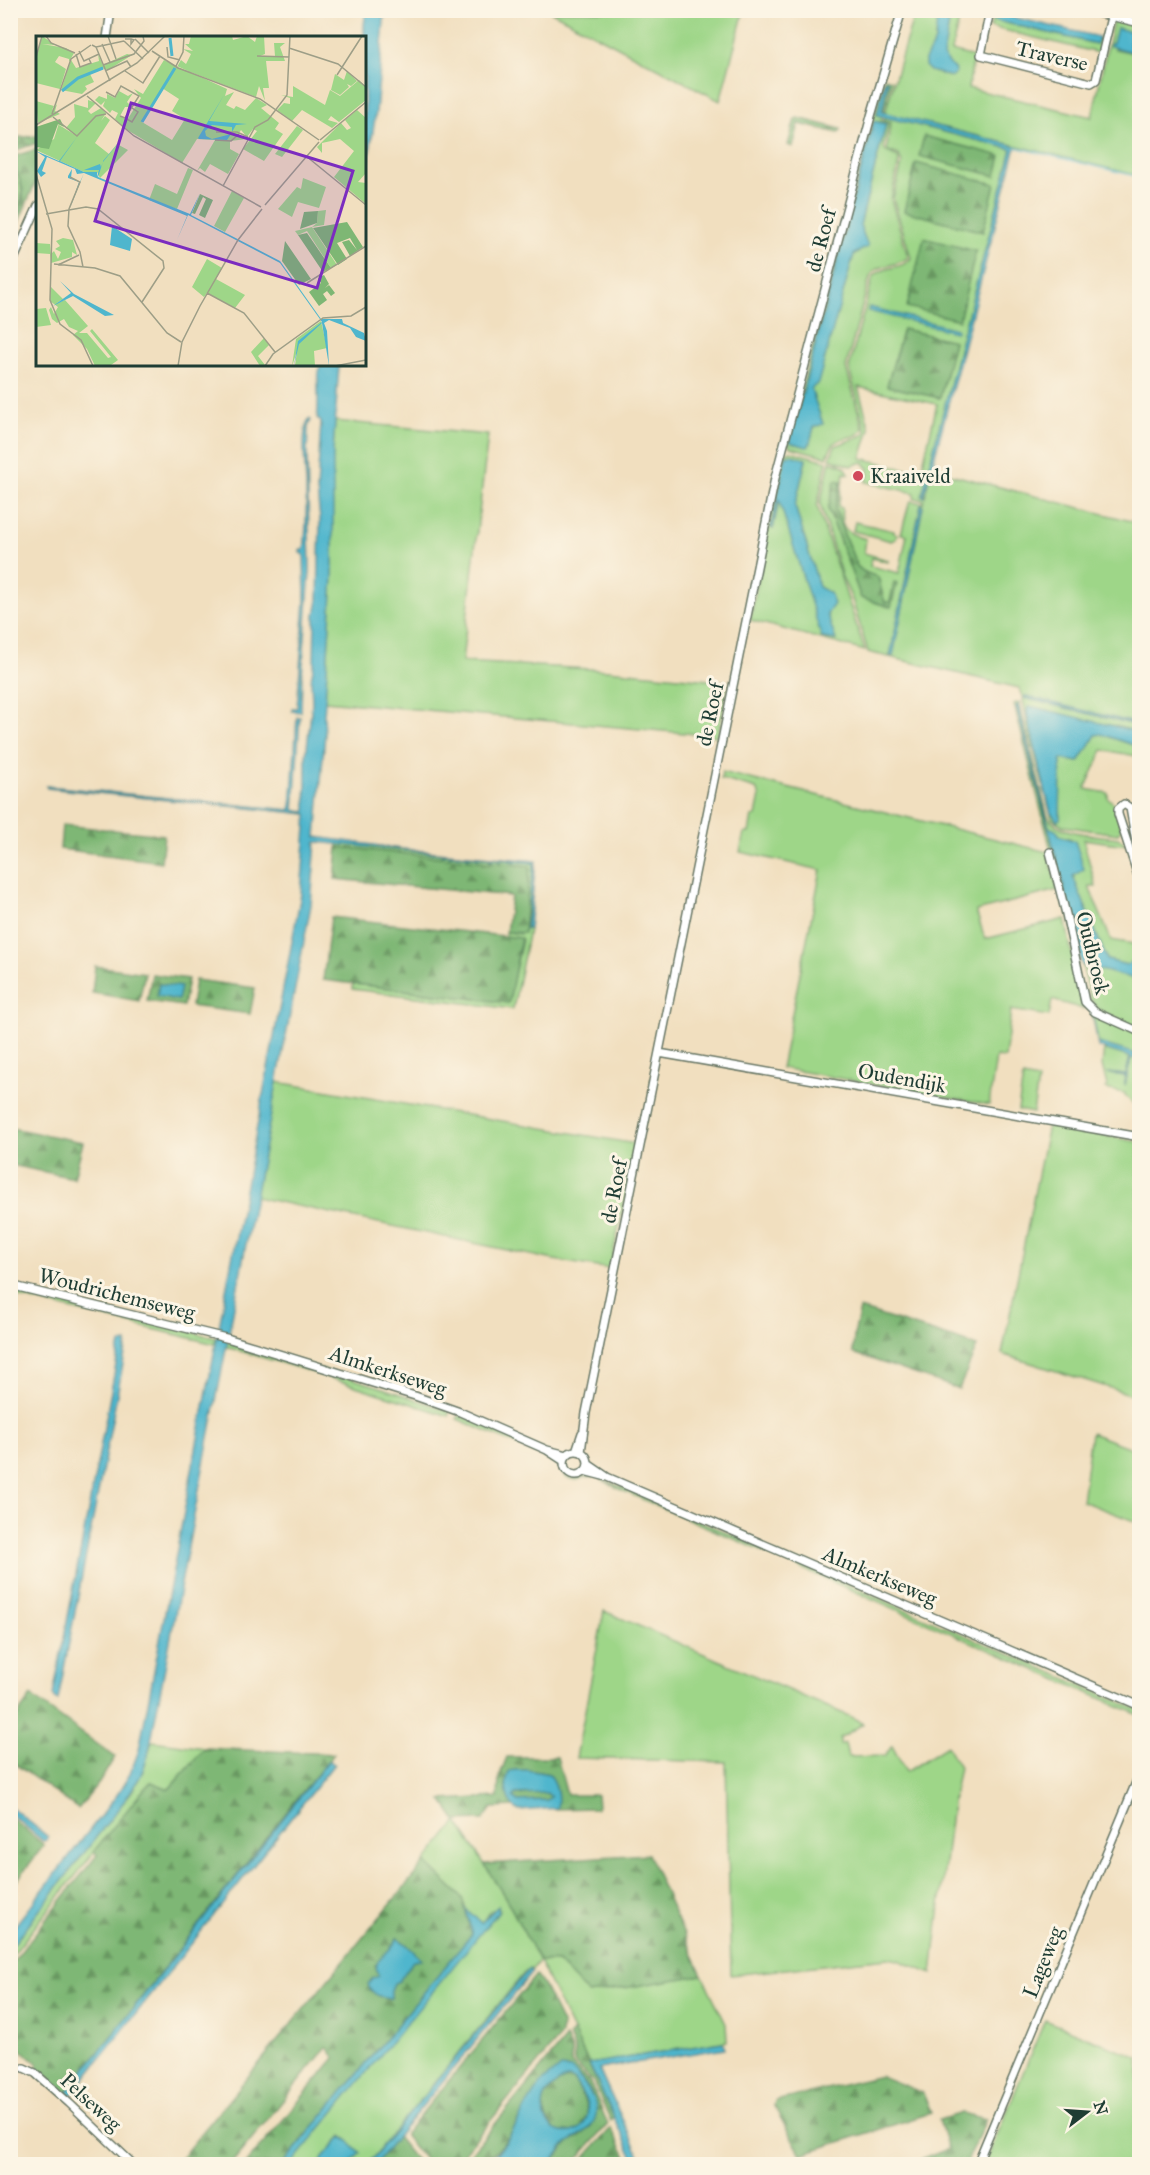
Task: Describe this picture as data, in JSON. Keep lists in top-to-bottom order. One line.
{"streets":{"street":["Traverse","de Roef","Oudbroek","Oudendijk","Woudrichemseweg","Almkerkseweg","Lageweg","Pelseweg"]},"crossings":[["de Roef","Oudendijk"],["de Roef","Almkerkseweg"],["Woudrichemseweg","Almkerkseweg"]],"places":["Kraaiveld"],"north":"right"}
